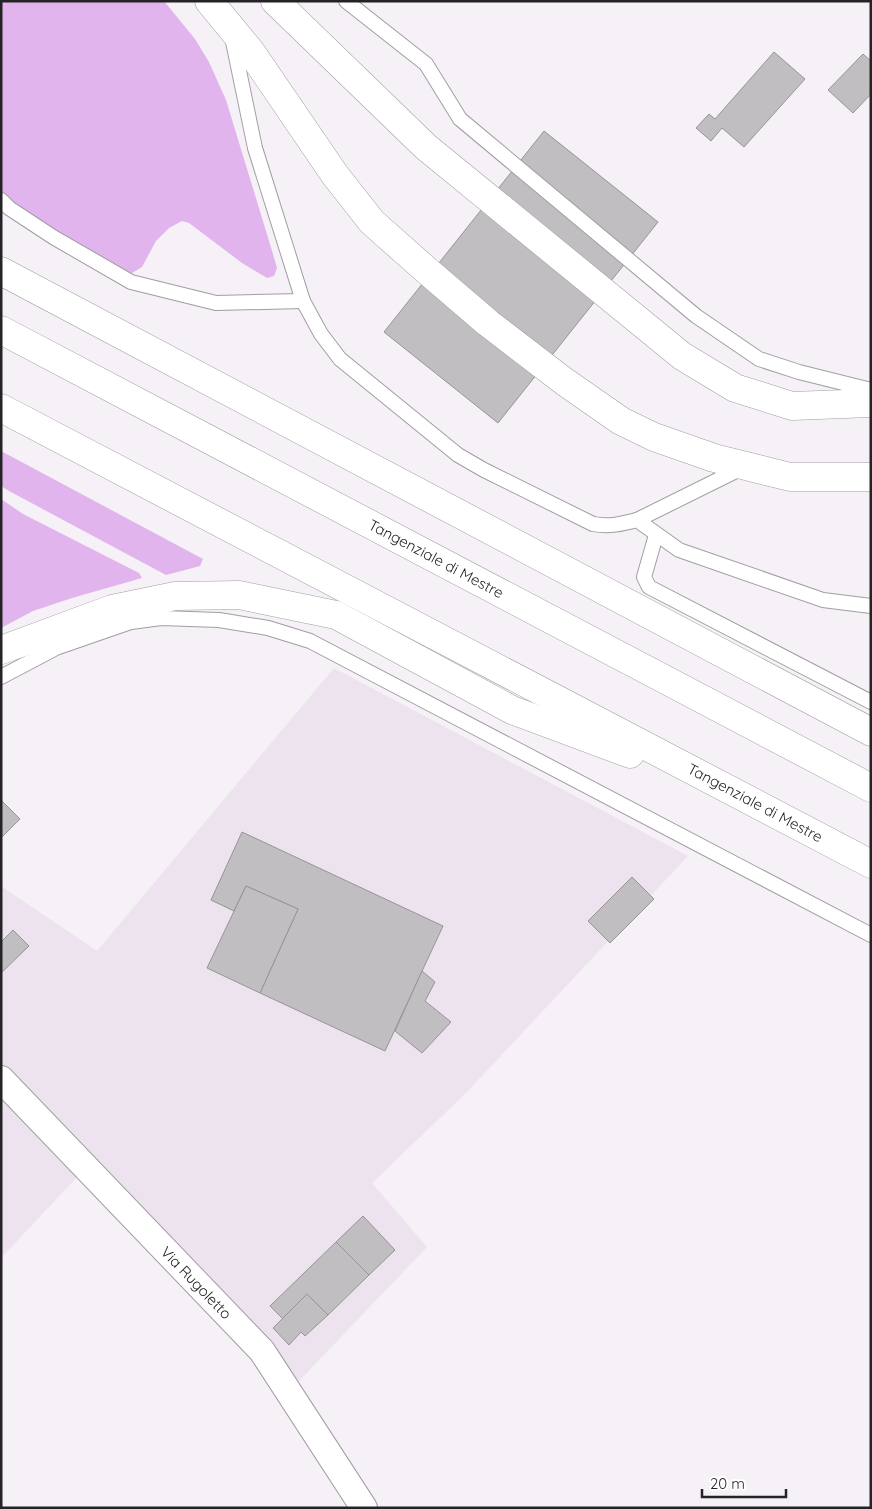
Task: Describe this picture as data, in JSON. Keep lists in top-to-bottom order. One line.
{"streets":{"highway":["Tangenziale di Mestre"],"street":["Via Rugoletto"]},"scale_bar":"20 m"}
